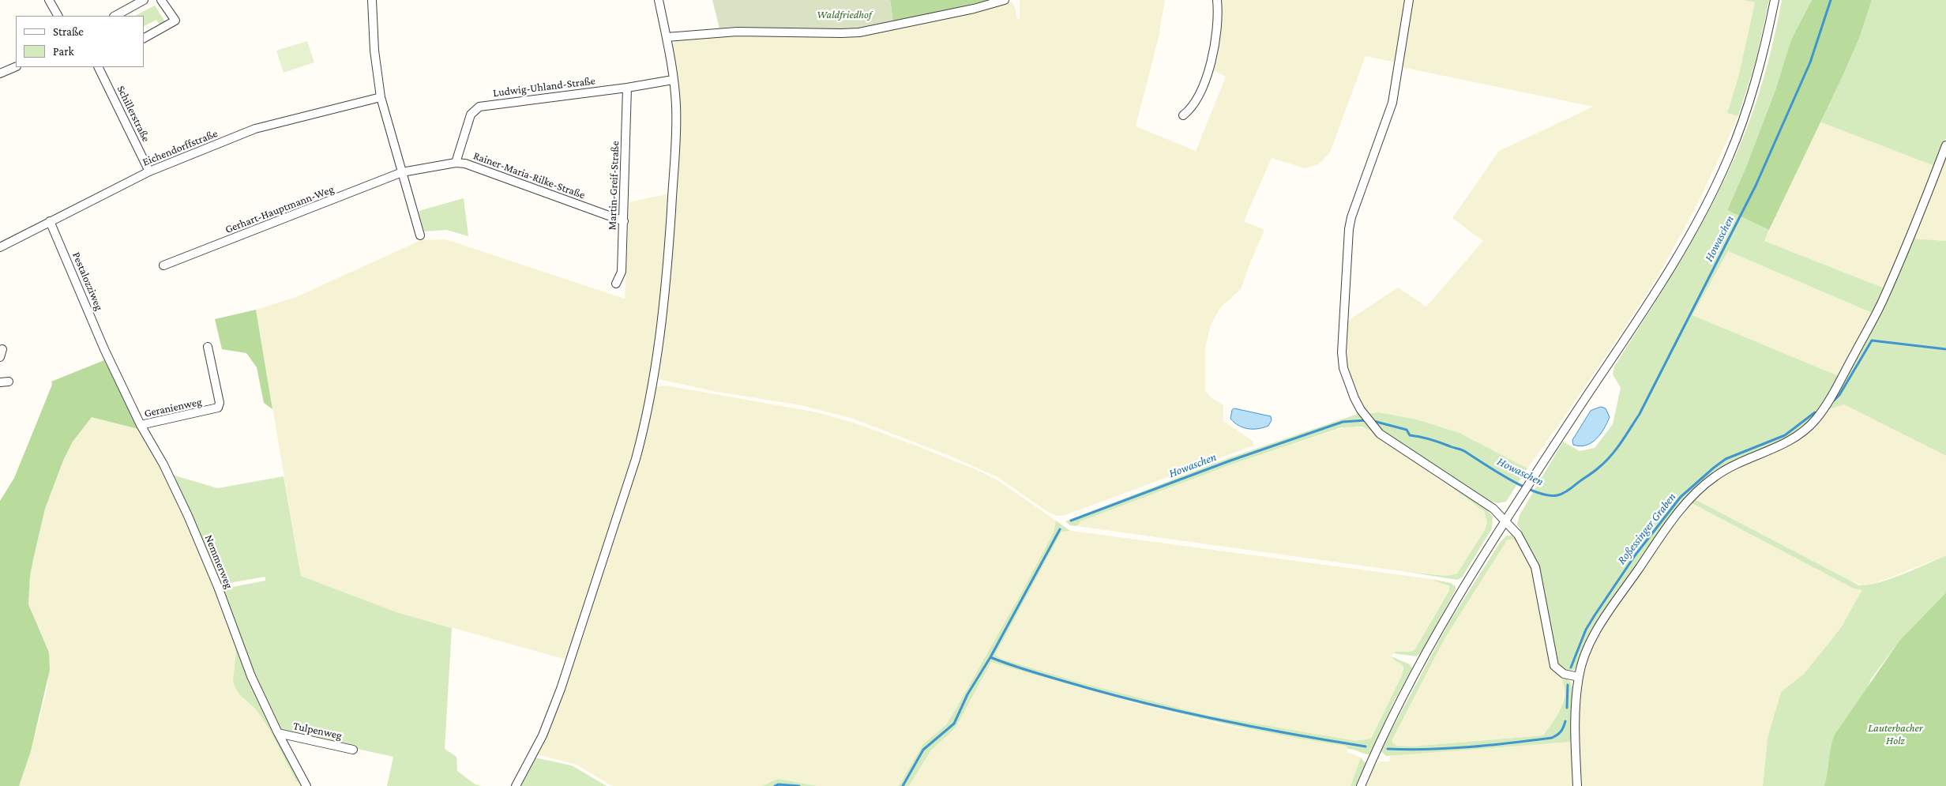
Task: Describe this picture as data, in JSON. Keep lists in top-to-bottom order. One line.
{"streets":{"street":["Ludwig-Uhland-Straße","Schillerstraße","Eichendorffstraße","Rainer-Maria-Rilke-Straße","Martin-Greif-Straße","Gerhart-Hauptmann-Weg","Pestalozziweg","Geranienweg","Nemmerweg","Tulpenweg"]},"crossings":[["Ludwig-Uhland-Straße","Rainer-Maria-Rilke-Straße"],["Ludwig-Uhland-Straße","Martin-Greif-Straße"],["Schillerstraße","Eichendorffstraße"],["Eichendorffstraße","Pestalozziweg"],["Rainer-Maria-Rilke-Straße","Martin-Greif-Straße"],["Rainer-Maria-Rilke-Straße","Gerhart-Hauptmann-Weg"],["Pestalozziweg","Nemmerweg"],["Geranienweg","Nemmerweg"],["Nemmerweg","Tulpenweg"]],"water":["Howaschen","Roßessinger Graben"],"parks":["Waldfriedhof","Lauterbacher Holz"],"legend":["Straße","Park"]}
